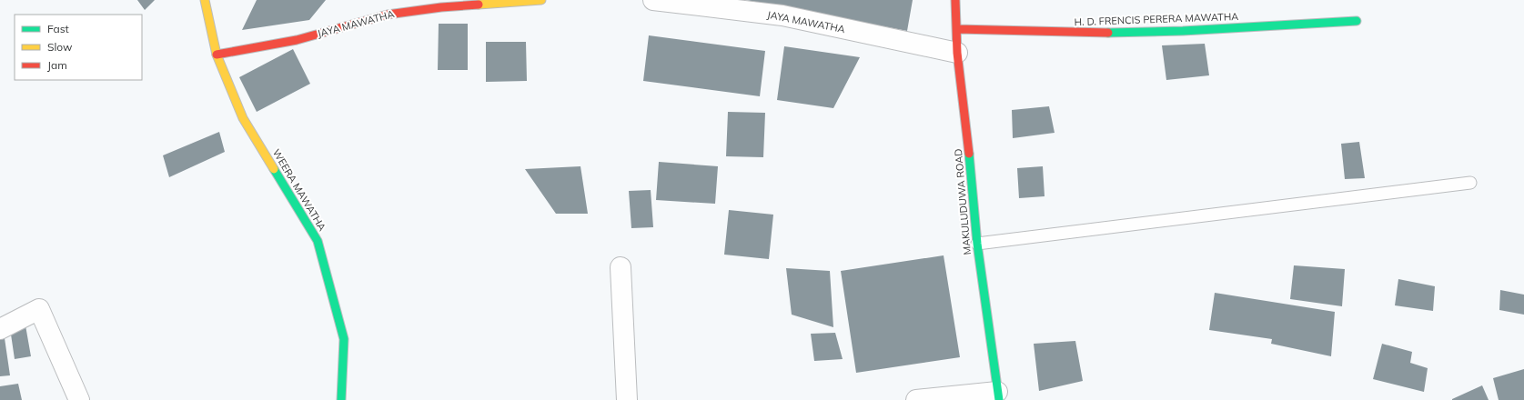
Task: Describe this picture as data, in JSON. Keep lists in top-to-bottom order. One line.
{"streets":{"street":["H. D. FRENCIS PERERA MAWATHA","JAYA MAWATHA","WEERA MAWATHA","MAKULUDUWA ROAD"]},"crossings":[["H. D. FRENCIS PERERA MAWATHA","MAKULUDUWA ROAD"],["JAYA MAWATHA","WEERA MAWATHA"],["JAYA MAWATHA","MAKULUDUWA ROAD"]],"legend":["Fast","Slow","Jam"]}
